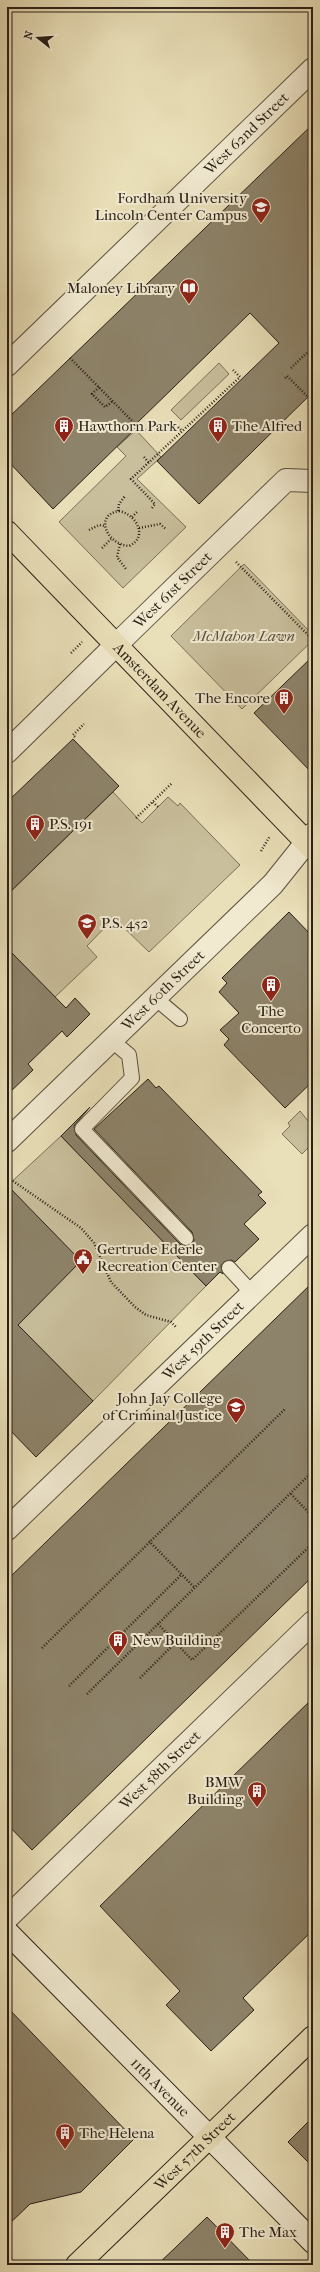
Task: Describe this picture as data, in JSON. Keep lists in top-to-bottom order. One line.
{"streets":{"main road":["Amsterdam Avenue","West 57th Street"],"street":["West 62nd Street","West 61st Street","West 60th Street","West 59th Street","West 58th Street","11th Avenue"]},"crossings":[["West 61st Street","Amsterdam Avenue"],["Amsterdam Avenue","West 60th Street"],["11th Avenue","West 57th Street"]],"parks":["McMahon Lawn"],"places":{"school or university":["Fordham University Lincoln Center Campus","P.S. 452","John Jay College of Criminal Justice"],"library":["Maloney Library"],"building":["Hawthorn Park","The Alfred","The Encore","P.S. 191","The Concerto","New Building","BMW Building","The Helena","The Max"],"public building":["Gertrude Ederle Recreation Center"]},"north":"left"}
